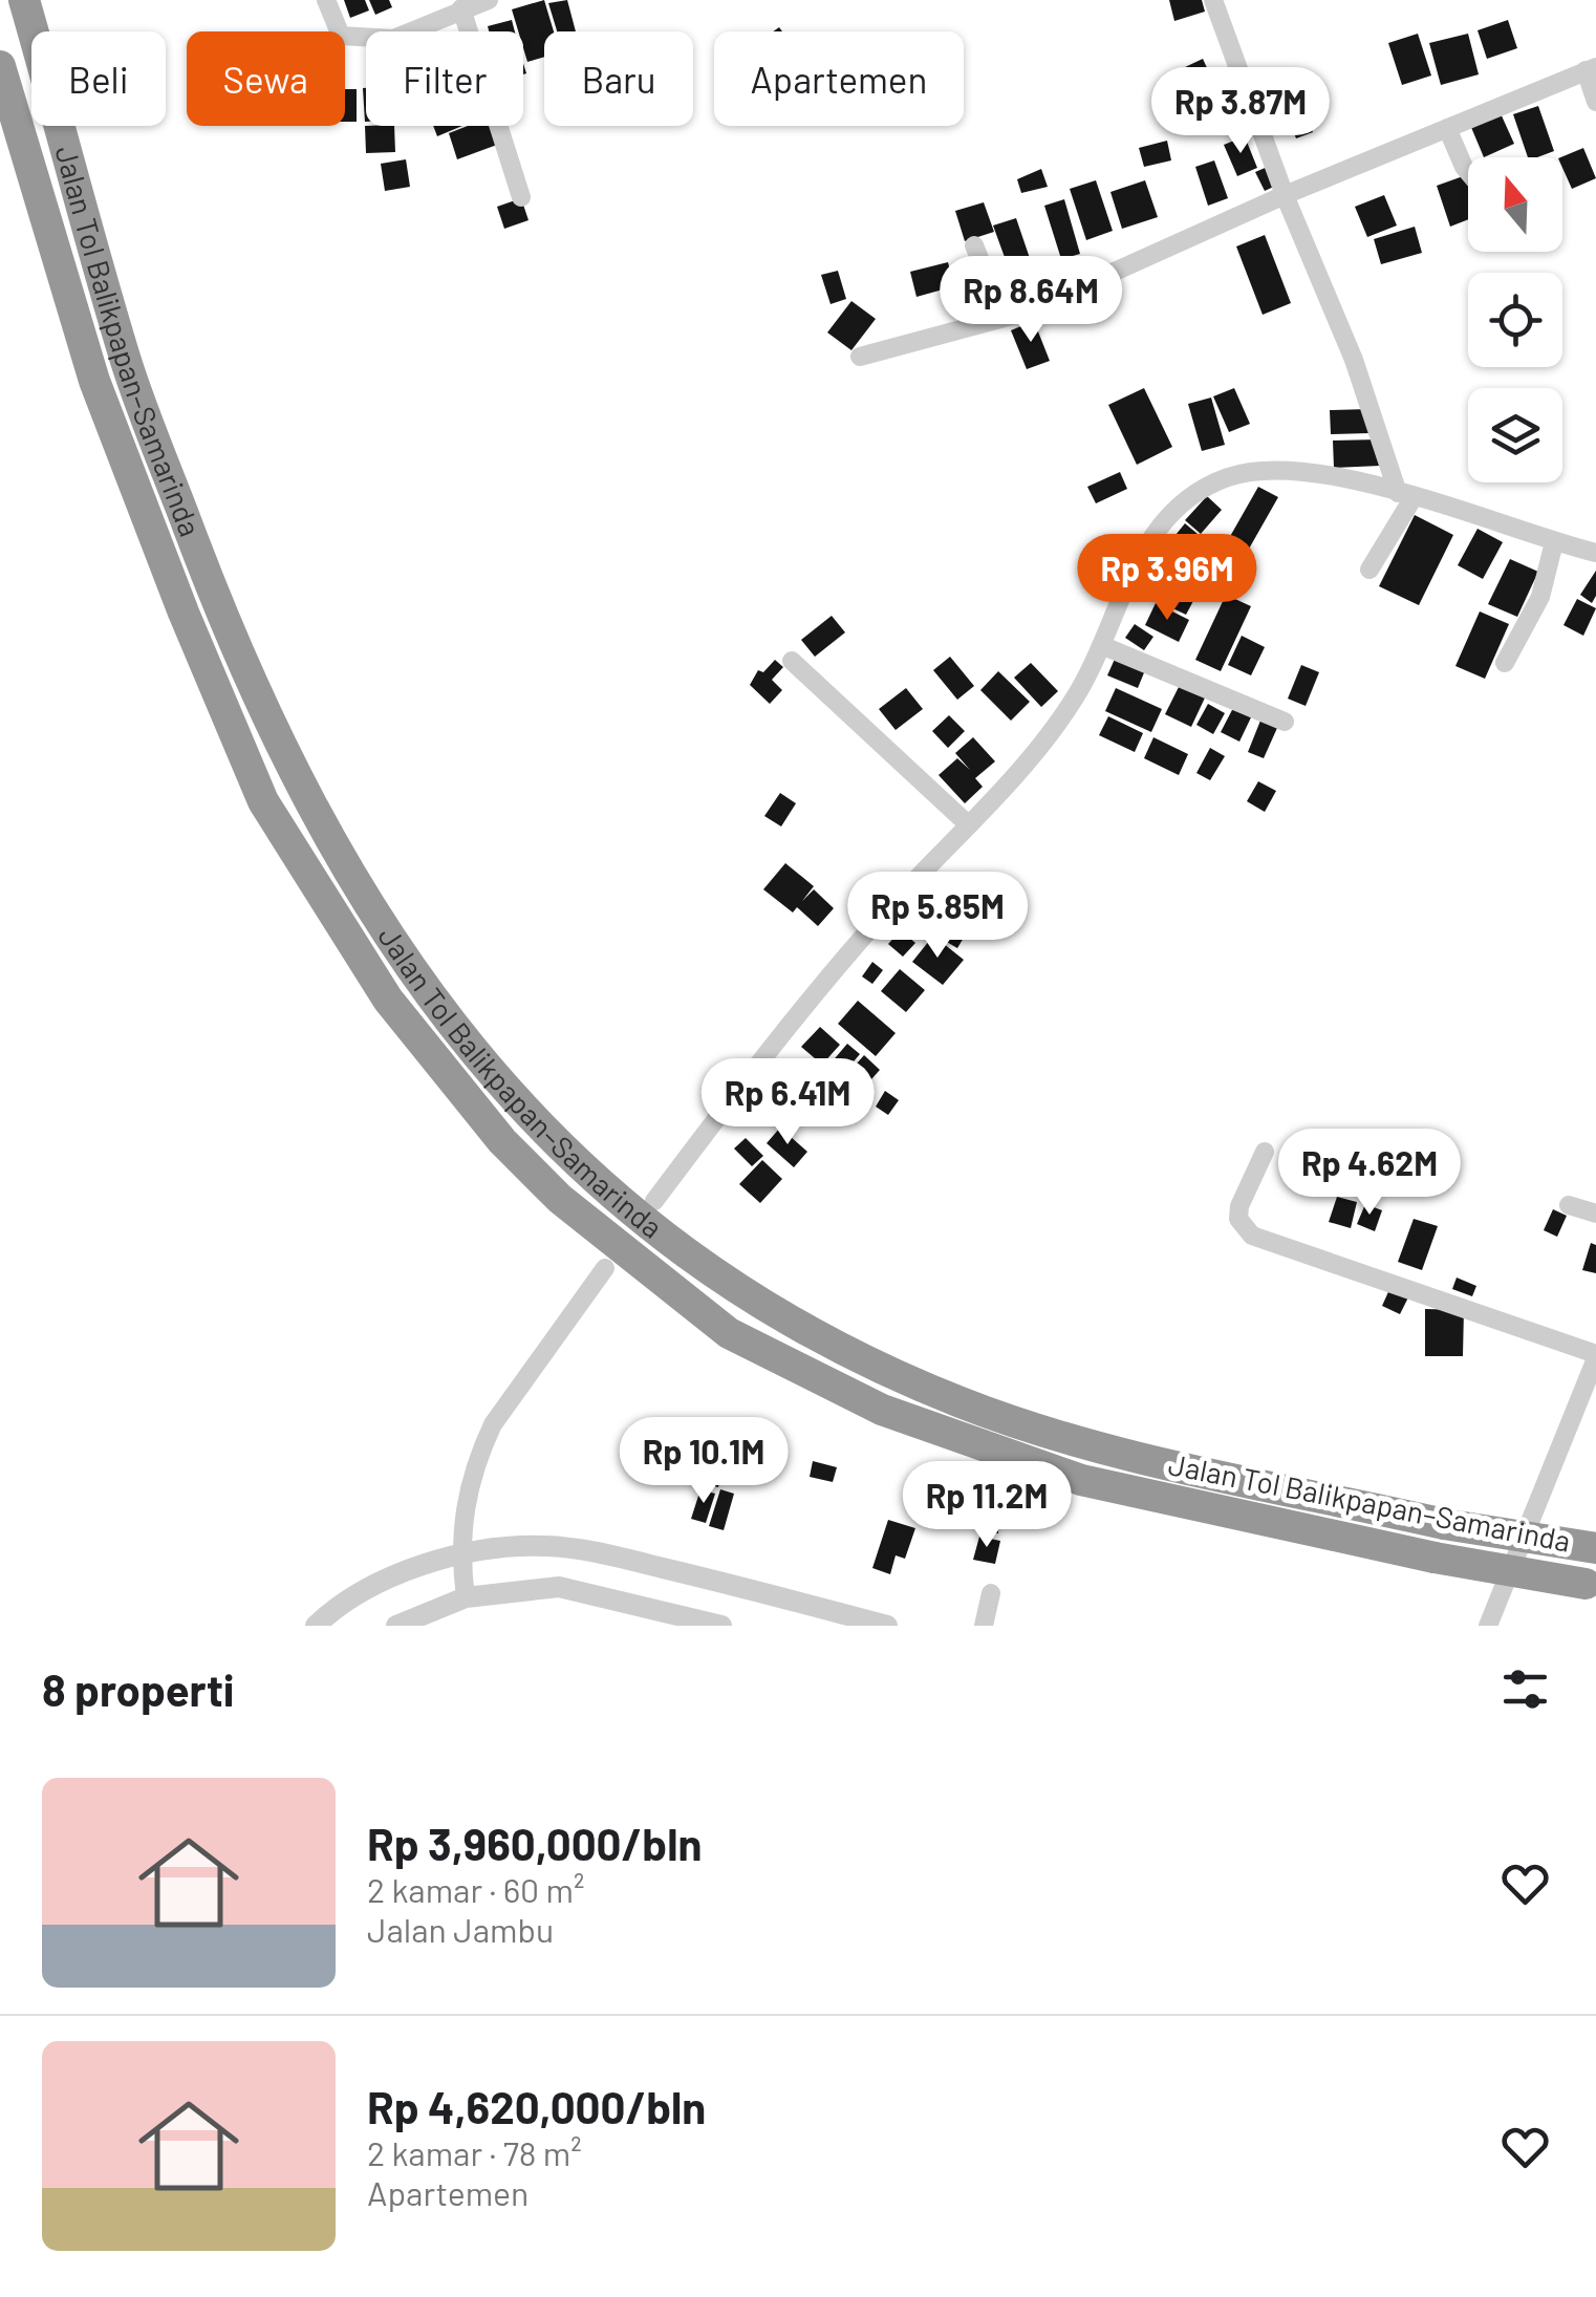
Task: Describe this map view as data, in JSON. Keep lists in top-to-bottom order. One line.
{"streets":{"highway":["Jalan Tol Balikpapan–Samarinda"]},"north":"top","page":{"chip":["Beli","Sewa","Filter","Baru","Apartemen"],"price":["Rp 3.87M","Rp 8.64M","Rp 3.96M","Rp 5.85M","Rp 6.41M","Rp 4.62M","Rp 10.1M","Rp 11.2M"],"heading":"8 properti","list":[{"name":"Rp 3,960,000/bln","note":"2 kamar · 60 m² · Jalan Jambu"},{"name":"Rp 4,620,000/bln","note":"2 kamar · 78 m² · Apartemen"}]}}
